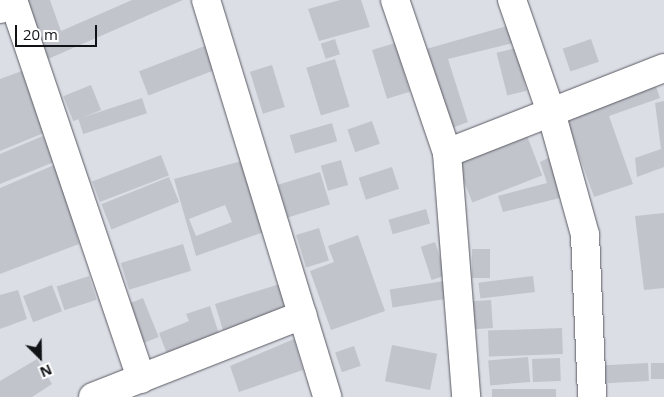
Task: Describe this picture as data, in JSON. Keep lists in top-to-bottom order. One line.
{"scale_bar":"20 m","north":"bottom right"}
